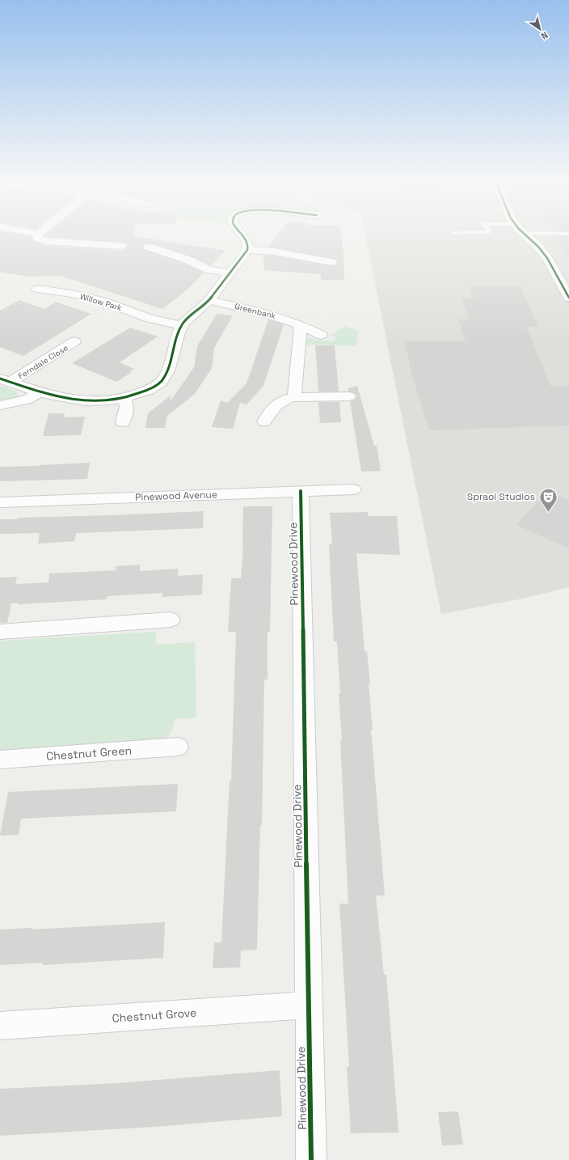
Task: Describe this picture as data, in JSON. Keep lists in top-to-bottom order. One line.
{"streets":{"street":["Willow Park","Greenbank","Ferndale Close","Pinewood Avenue","Pinewood Drive","Chestnut Green","Chestnut Grove"]},"crossings":[["Pinewood Avenue","Pinewood Drive"],["Pinewood Drive","Chestnut Grove"]],"places":{"theatre":["Spraoi Studios"]},"north":"bottom right"}
